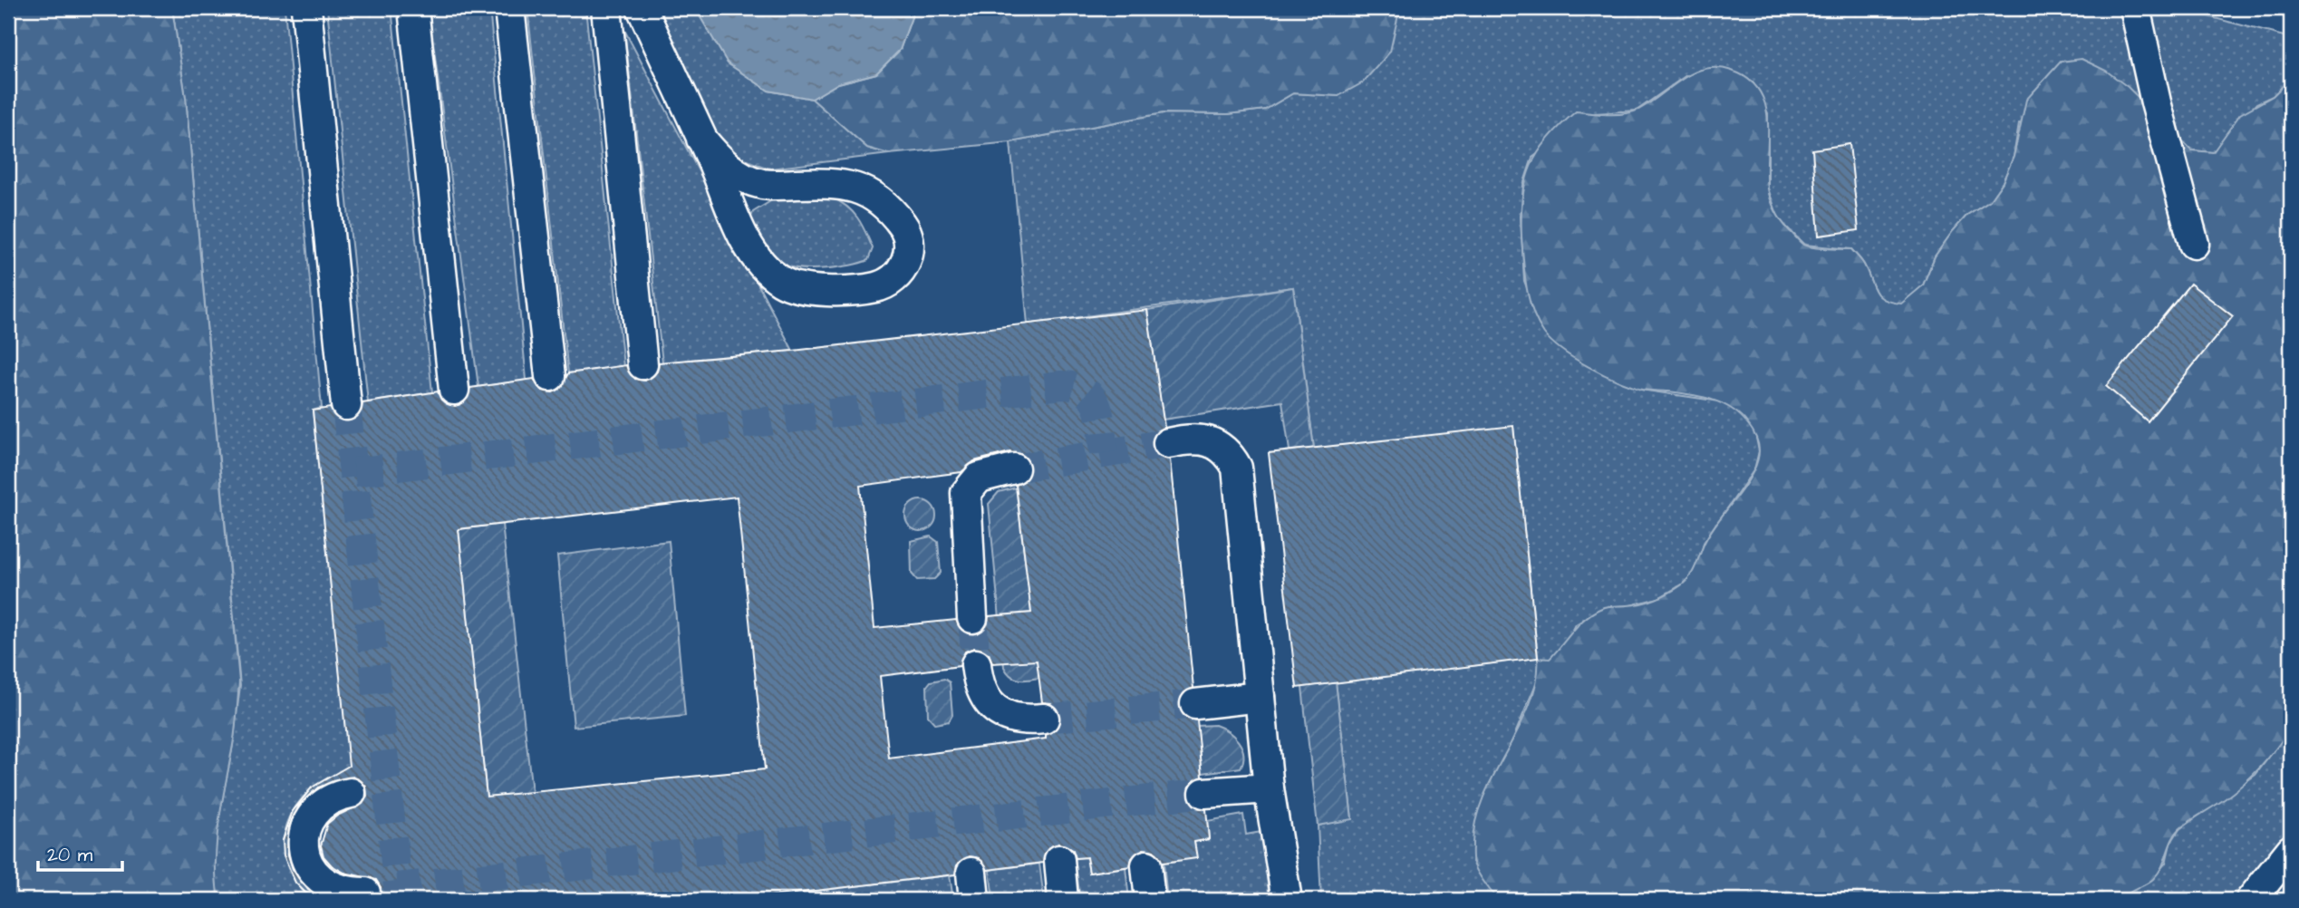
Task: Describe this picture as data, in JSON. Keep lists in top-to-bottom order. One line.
{"scale_bar":"20 m"}
